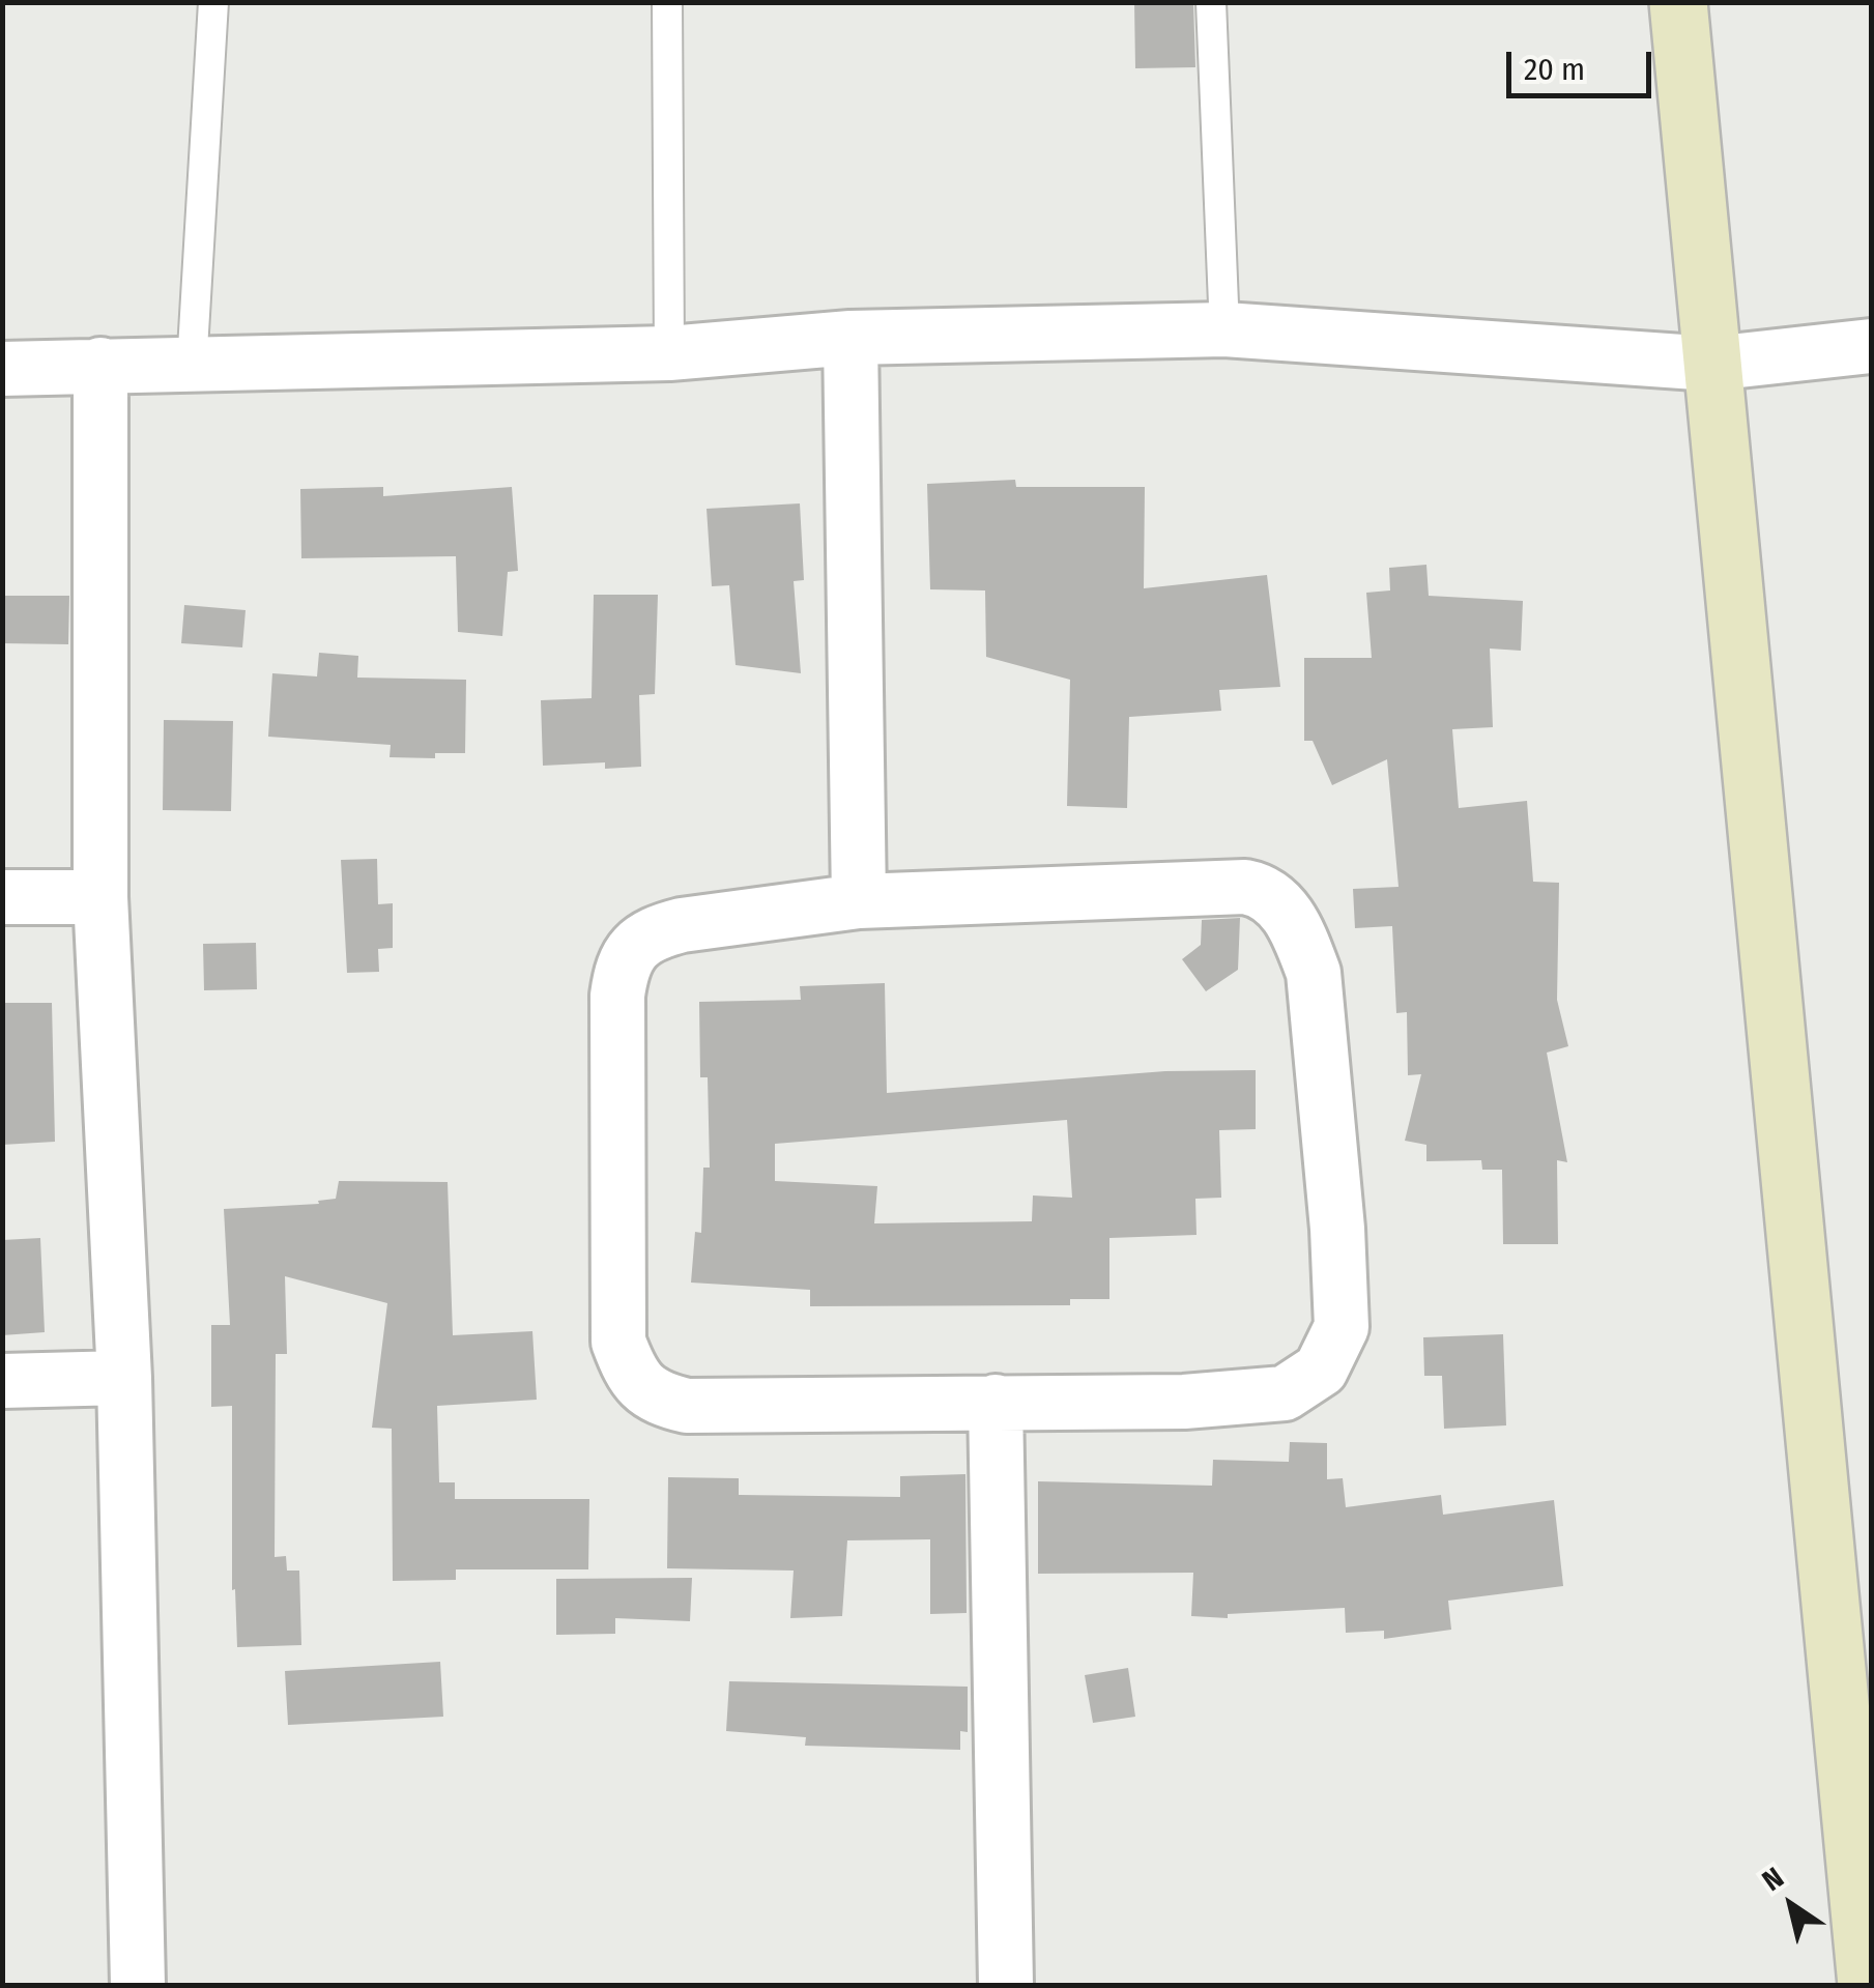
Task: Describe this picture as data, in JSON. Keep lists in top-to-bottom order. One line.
{"scale_bar":"20 m","north":"top left"}
